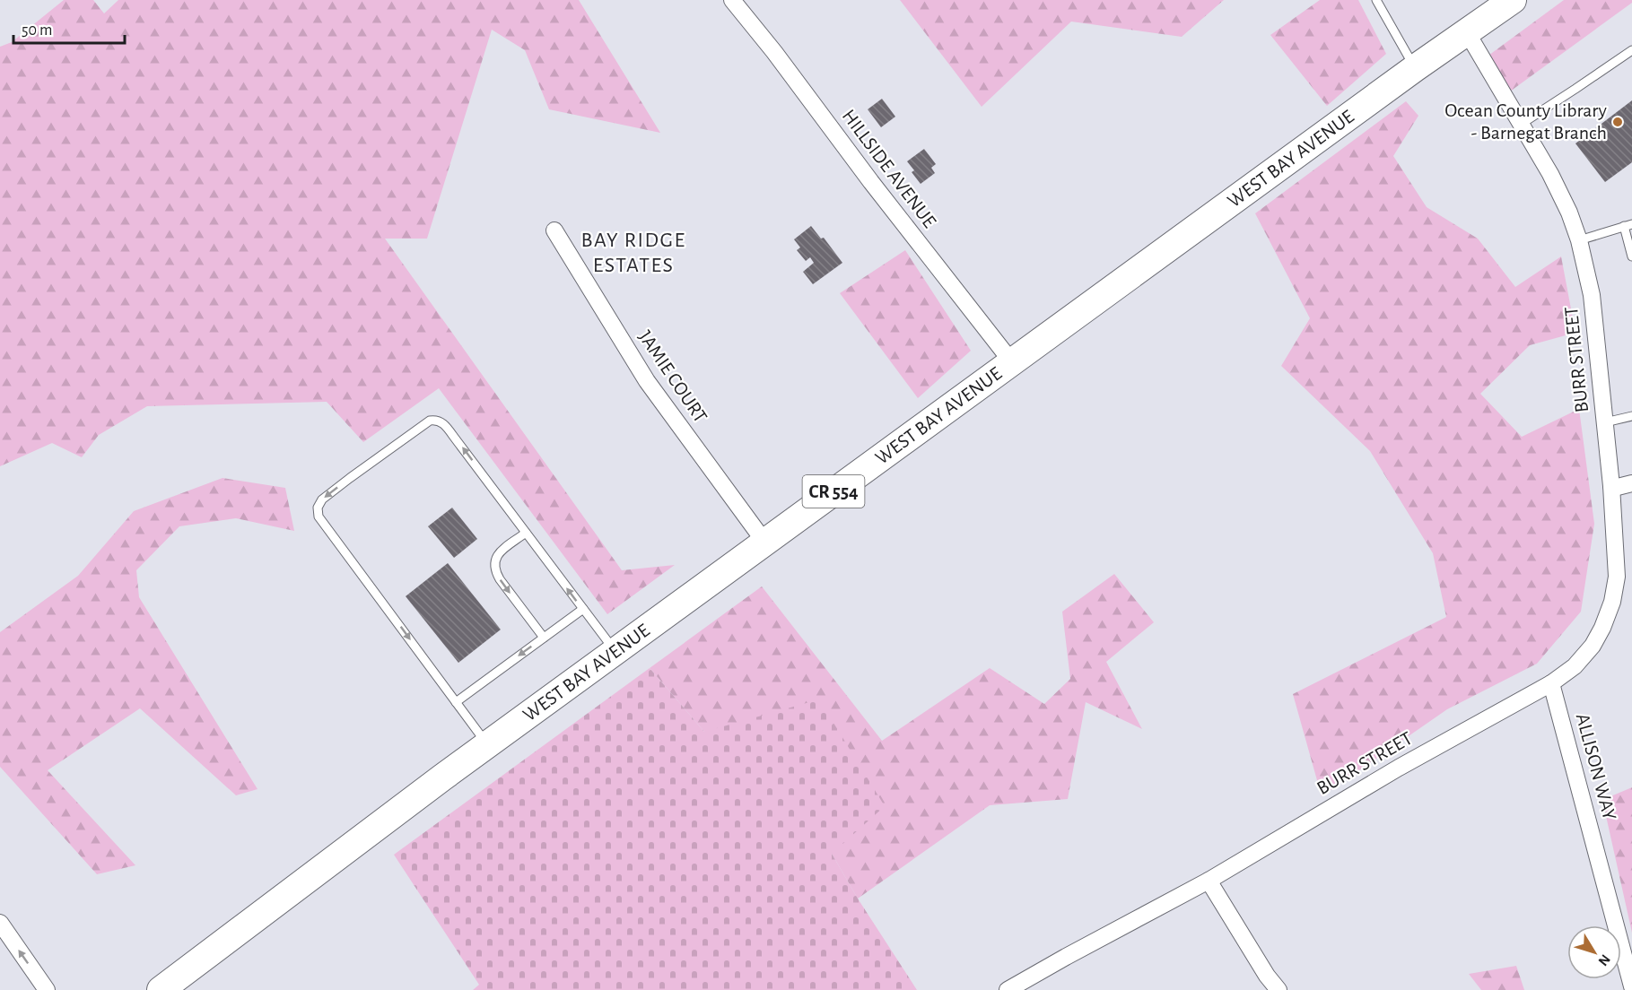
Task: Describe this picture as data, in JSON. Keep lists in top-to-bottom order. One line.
{"streets":{"main road":["WEST BAY AVENUE","CR 554"],"street":["HILLSIDE AVENUE","BURR STREET","JAMIE COURT","ALLISON WAY"]},"crossings":[["WEST BAY AVENUE","HILLSIDE AVENUE"],["WEST BAY AVENUE","BURR STREET"],["WEST BAY AVENUE","JAMIE COURT"],["BURR STREET","ALLISON WAY"]],"districts":["BAY RIDGE ESTATES"],"places":["Ocean County Library - Barnegat Branch"],"scale_bar":"50 m","north":"bottom right"}
